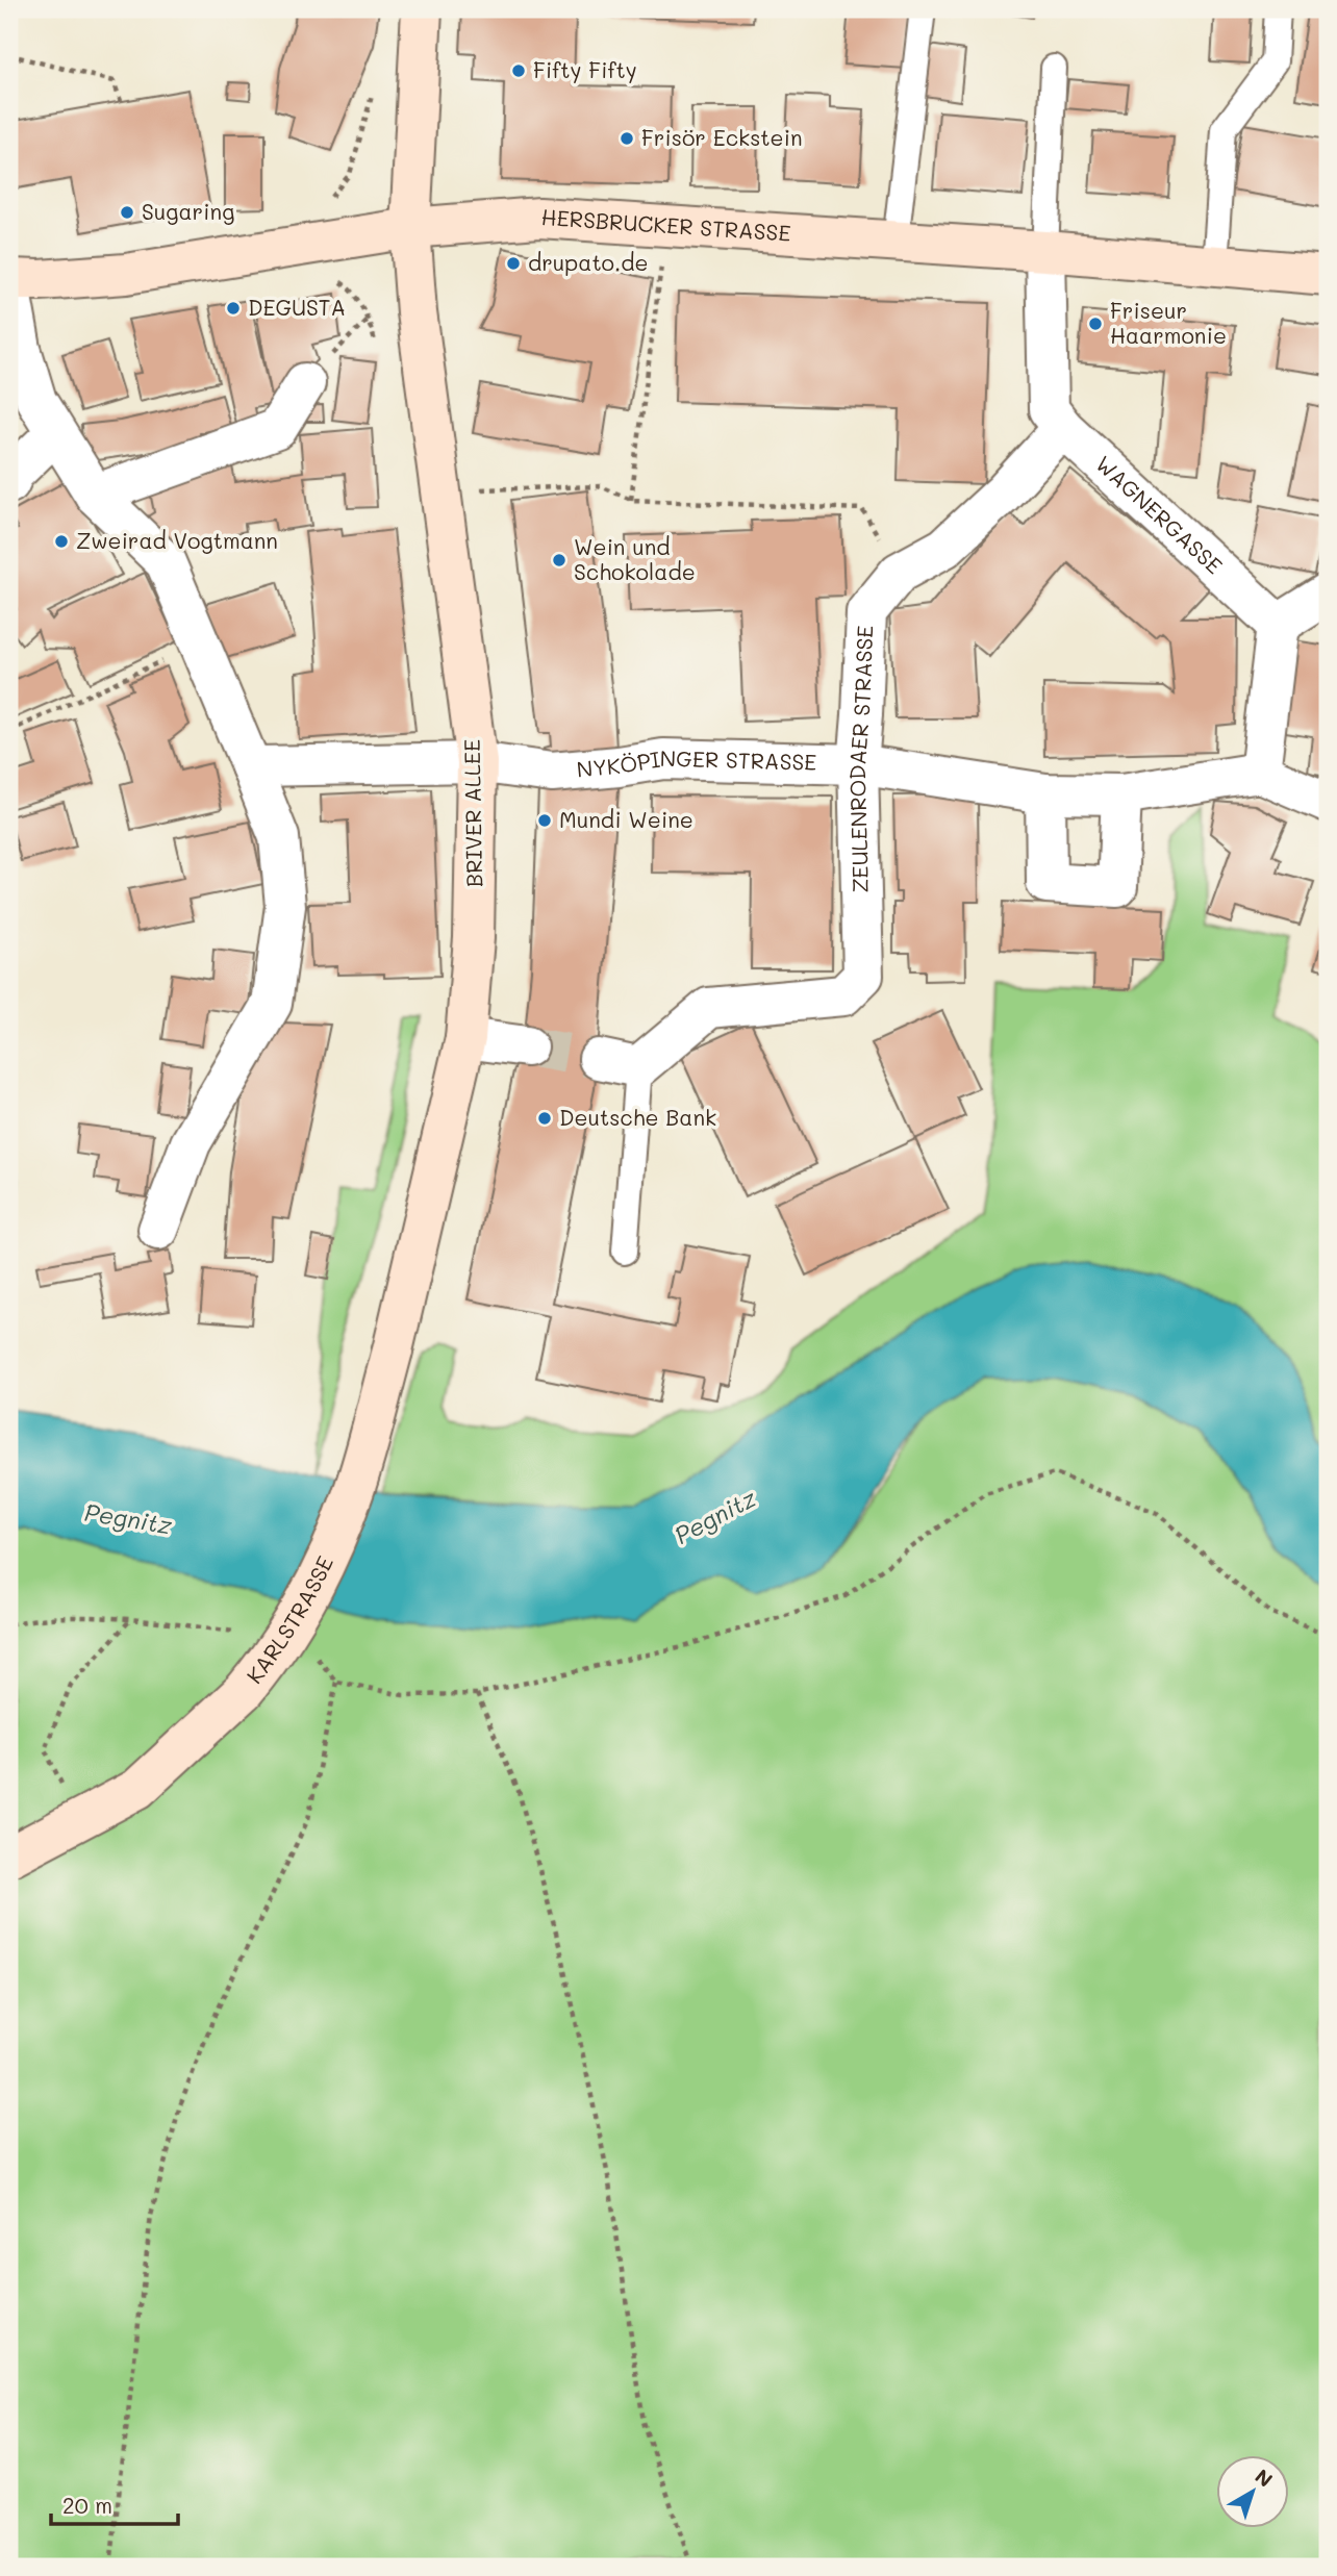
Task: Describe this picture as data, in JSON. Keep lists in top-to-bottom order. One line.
{"streets":{"main road":["HERSBRUCKER STRASSE","BRIVER ALLEE","KARLSTRASSE"],"street":["WAGNERGASSE","ZEULENRODAER STRASSE","NYKÖPINGER STRASSE"]},"crossings":[["HERSBRUCKER STRASSE","WAGNERGASSE"],["HERSBRUCKER STRASSE","BRIVER ALLEE"],["WAGNERGASSE","ZEULENRODAER STRASSE"],["ZEULENRODAER STRASSE","NYKÖPINGER STRASSE"],["NYKÖPINGER STRASSE","BRIVER ALLEE"],["BRIVER ALLEE","KARLSTRASSE"]],"water":["Pegnitz"],"places":["Fifty Fifty","Frisör Eckstein","Sugaring","drupato.de","DEGUSTA","Friseur Haarmonie","Zweirad Vogtmann","Wein und Schokolade","Mundi Weine","Deutsche Bank"],"scale_bar":"20 m","north":"top right"}
